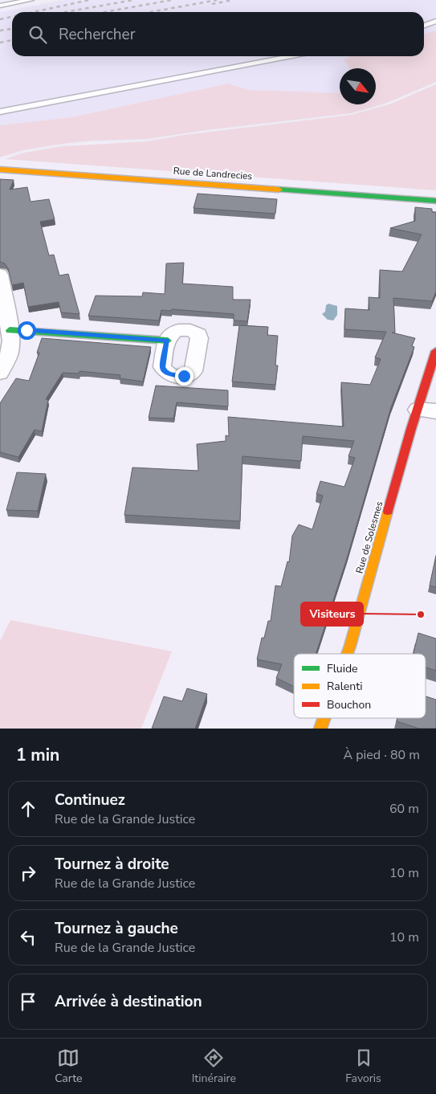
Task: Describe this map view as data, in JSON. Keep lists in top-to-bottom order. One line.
{"streets":{"main road":["Rue de Landrecies","Rue de Solesmes"]},"places":["Visiteurs"],"legend":["Fluide","Ralenti","Bouchon"],"north":"bottom right","page":{"search":"Rechercher","heading":["1 min","À pied · 80 m"],"list":[["Continuez","Rue de la Grande Justice","60 m"],["Tournez à droite","Rue de la Grande Justice","10 m"],["Tournez à gauche","Rue de la Grande Justice","10 m"],"Arrivée à destination"],"nav":["Carte","Itinéraire","Favoris"]}}
